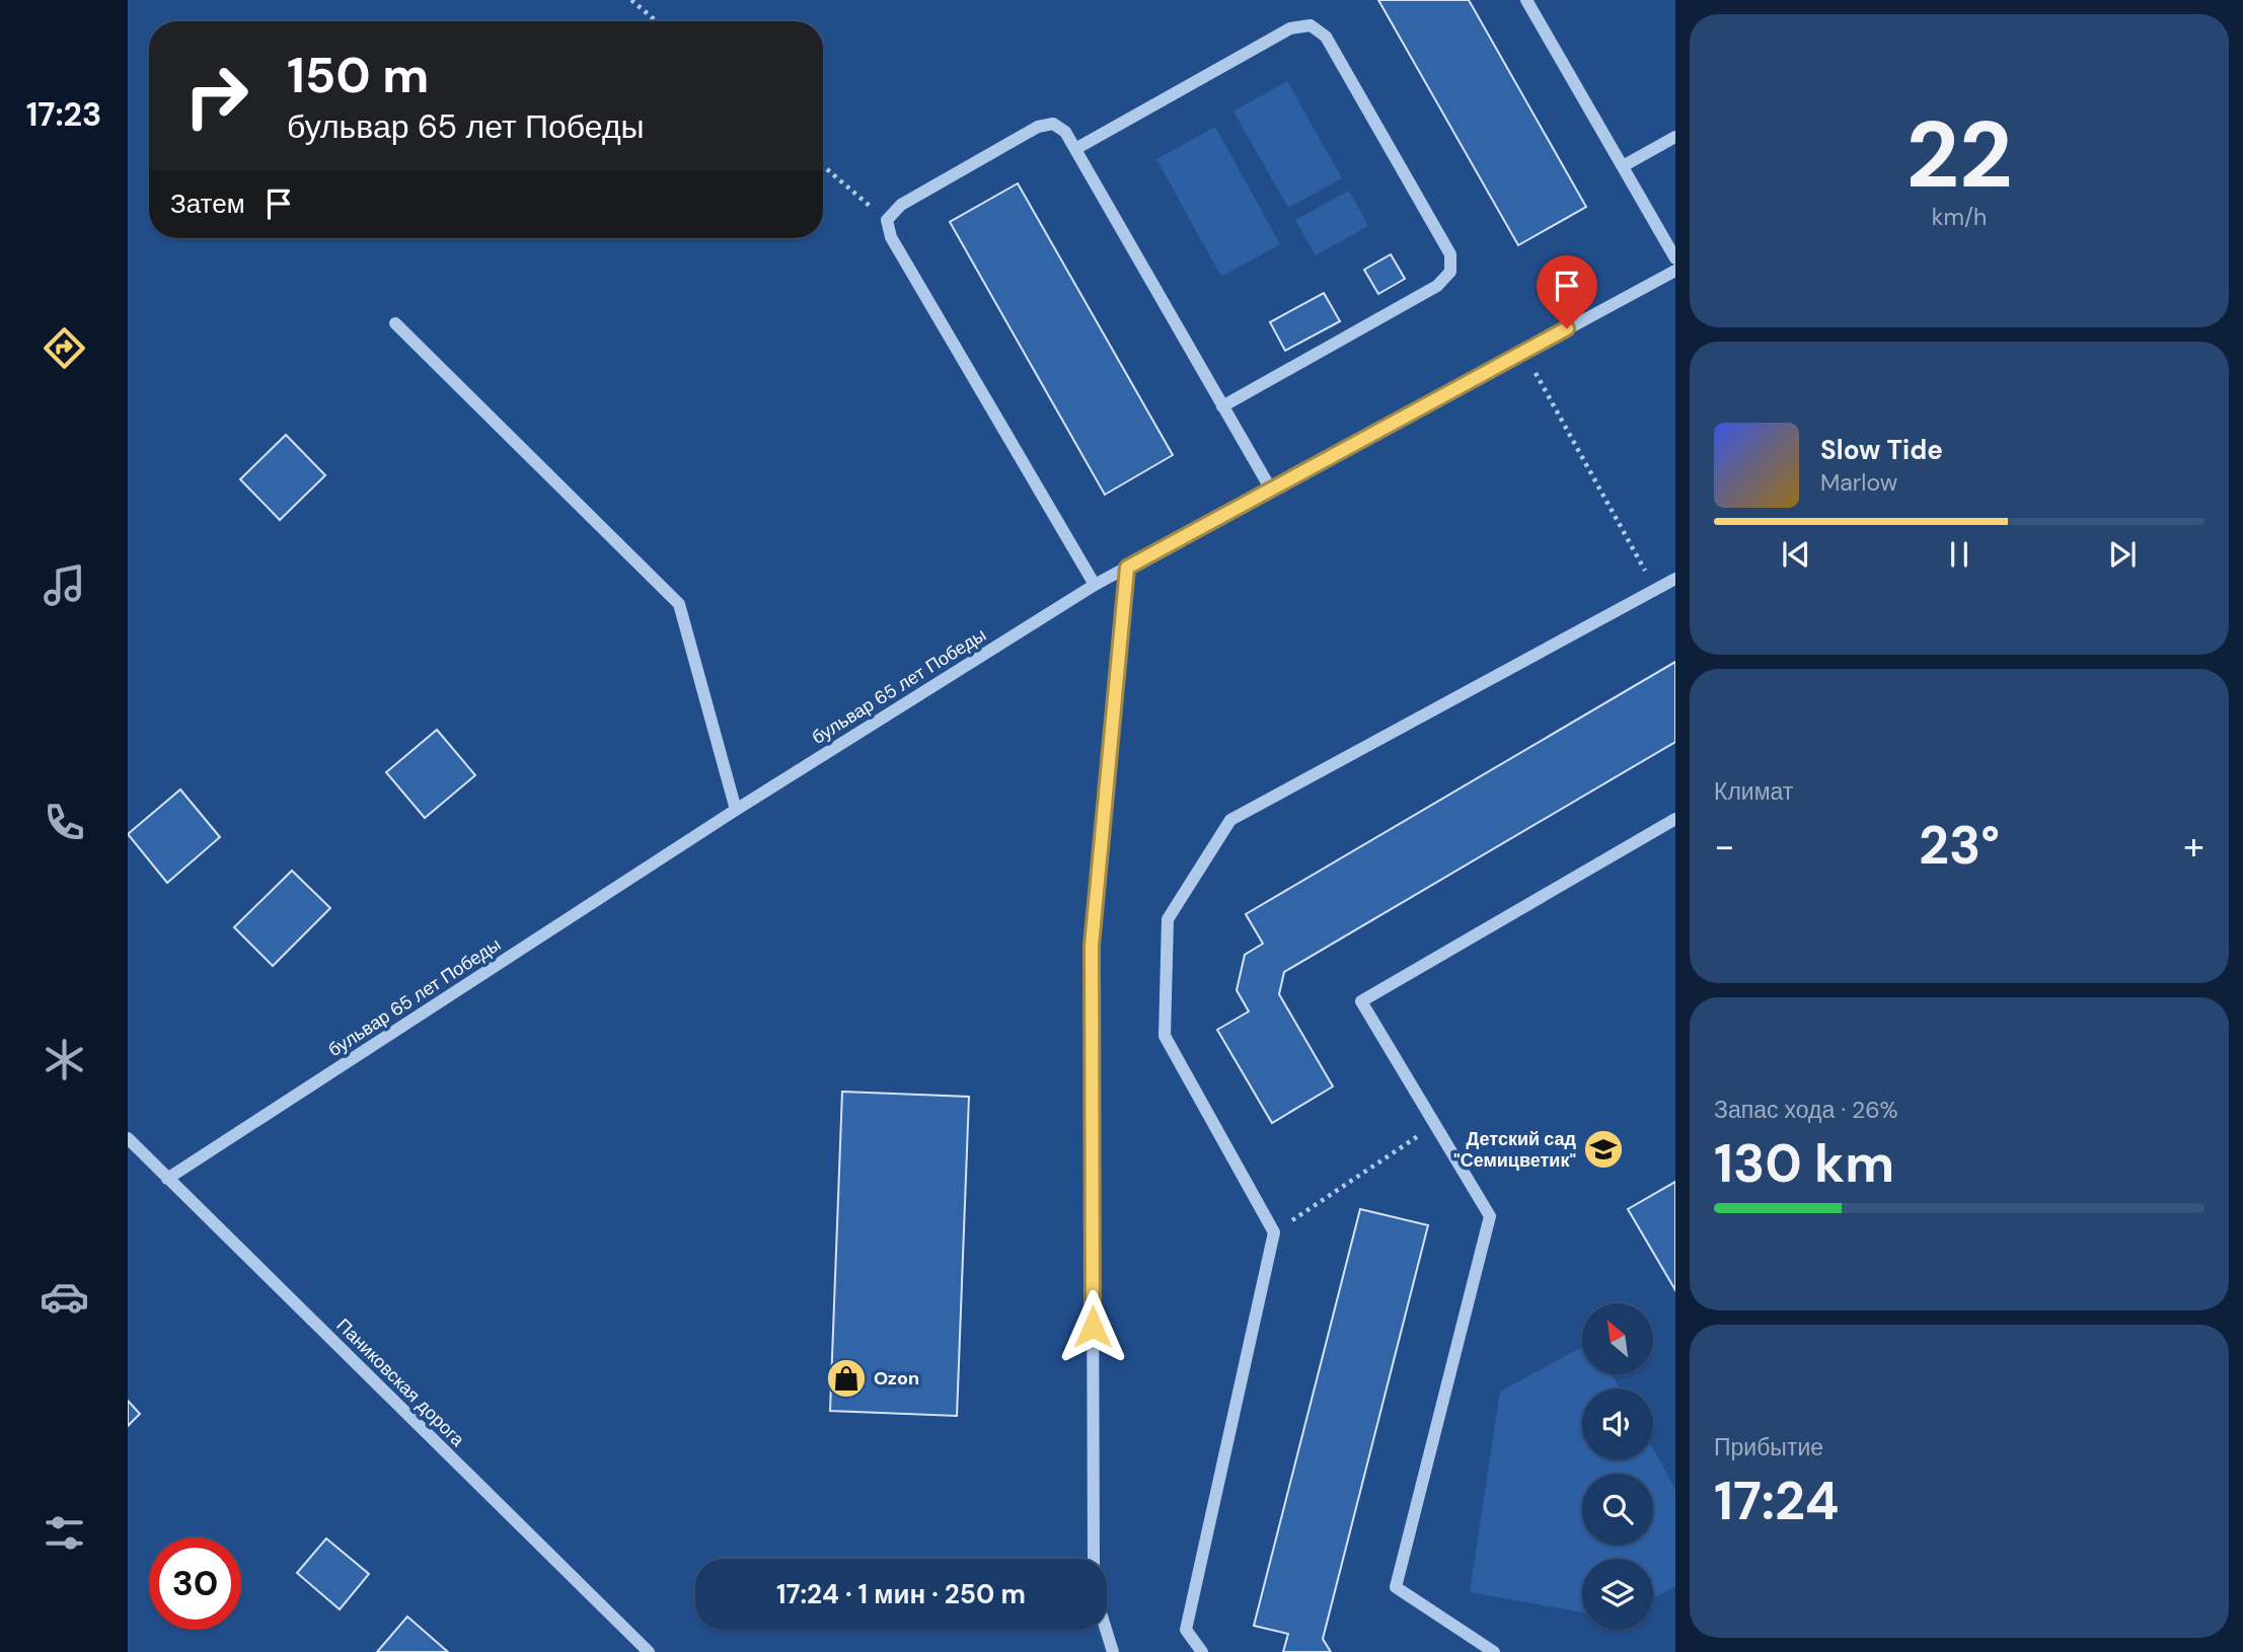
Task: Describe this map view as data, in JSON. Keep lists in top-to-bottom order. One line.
{"streets":{"street":["бульвар 65 лет Победы","Паниковская дорога"]},"crossings":[["бульвар 65 лет Победы","Паниковская дорога"]],"places":{"school or university":["Детский сад \"Семицветик\""],"shop":["Ozon"]},"north":"top left","page":{"tabs":"17:23","tile":[["22","km/h"],"Климат",["Запас хода · 26%","130 km"],["Прибытие","17:24"]],"turn":["150 m","бульвар 65 лет Победы"],"then":"Затем","song":["Slow Tide","Marlow"],"heat":["−","23°","+"],"limit":"30","trip":"17:24 · 1 мин · 250 m"}}
